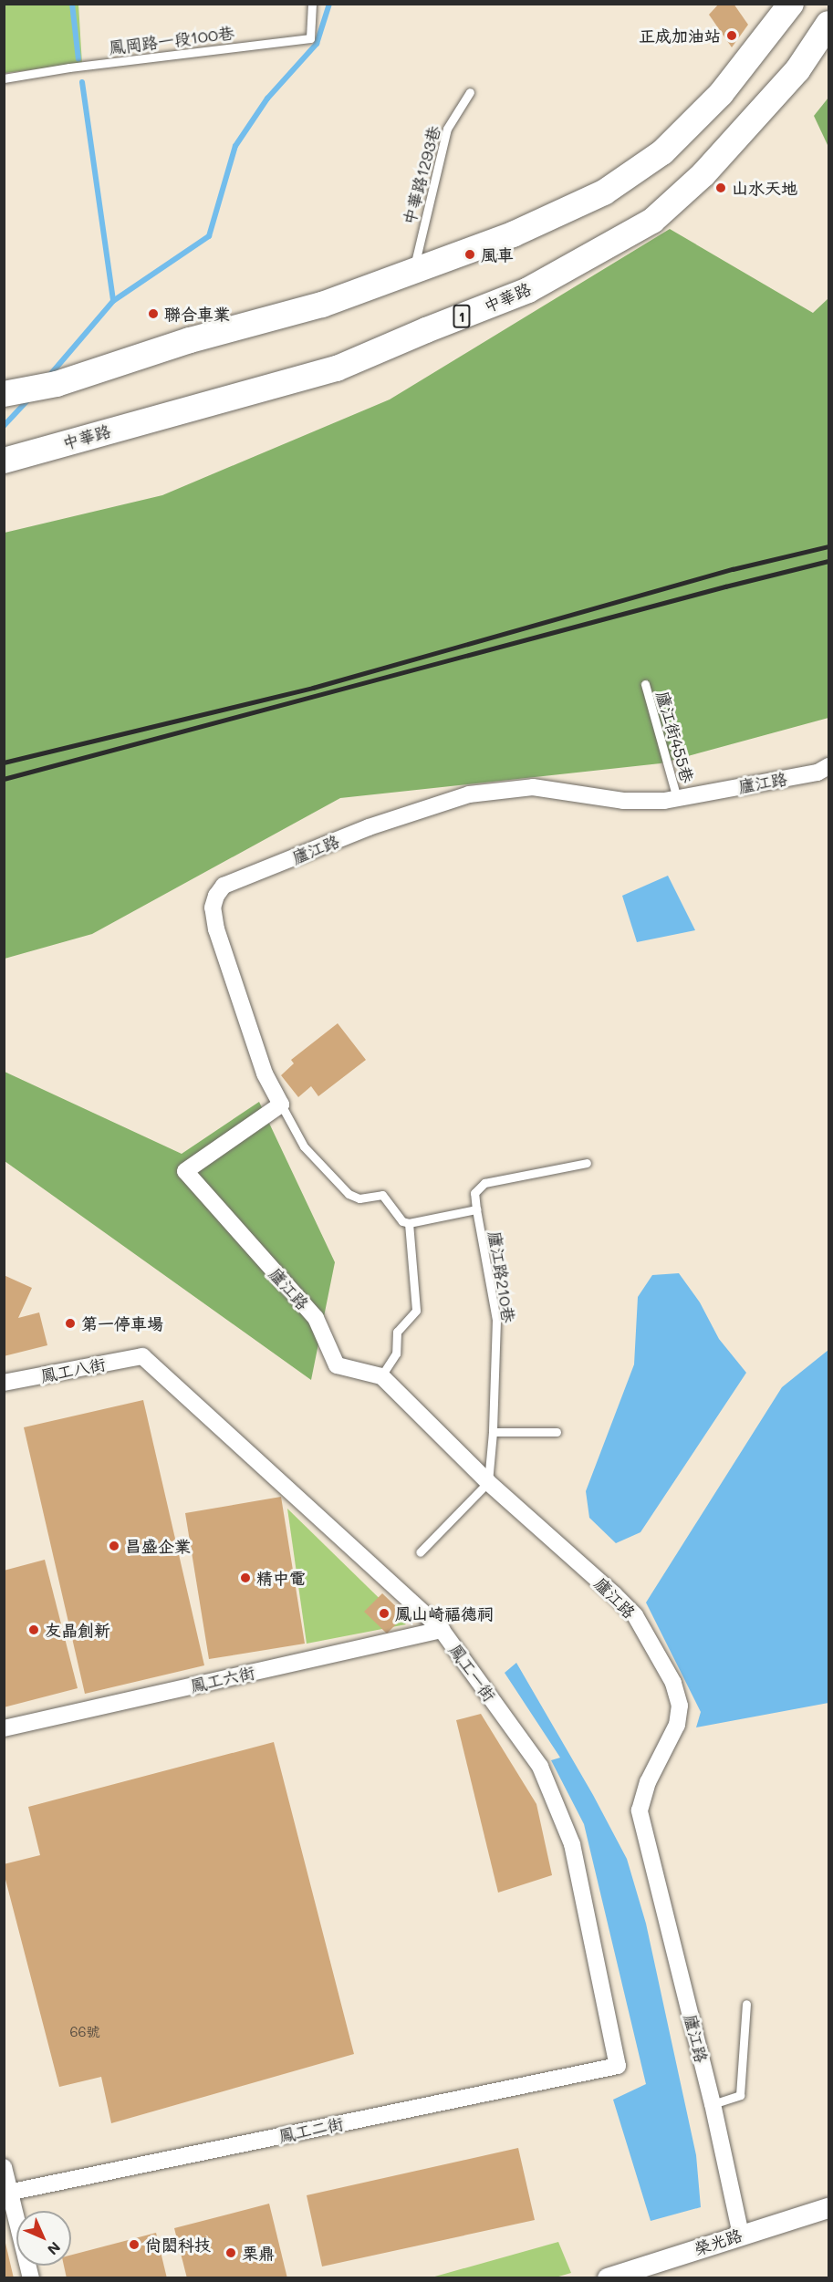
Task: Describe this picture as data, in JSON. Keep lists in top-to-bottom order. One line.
{"streets":{"main road":["中華路","1"],"street":["廬江路","鳳工八街","鳳工一街","鳳工六街","鳳工二街","榮光路"],"lane":["鳳岡路一段100巷","中華路1293巷","廬江街455巷","廬江路210巷"]},"crossings":[["廬江街455巷","廬江路"],["廬江路","廬江路210巷"],["廬江路","榮光路"],["鳳工八街","鳳工一街"],["鳳工一街","鳳工六街"],["鳳工一街","鳳工二街"]],"places":["正成加油站","山水天地","風車","聯合車業","第一停車場","昌盛企業","精中電","鳳山崎福德祠","友晶創新","尚閎科技","栗鼎"],"house_numbers":["66號"],"north":"bottom right"}
